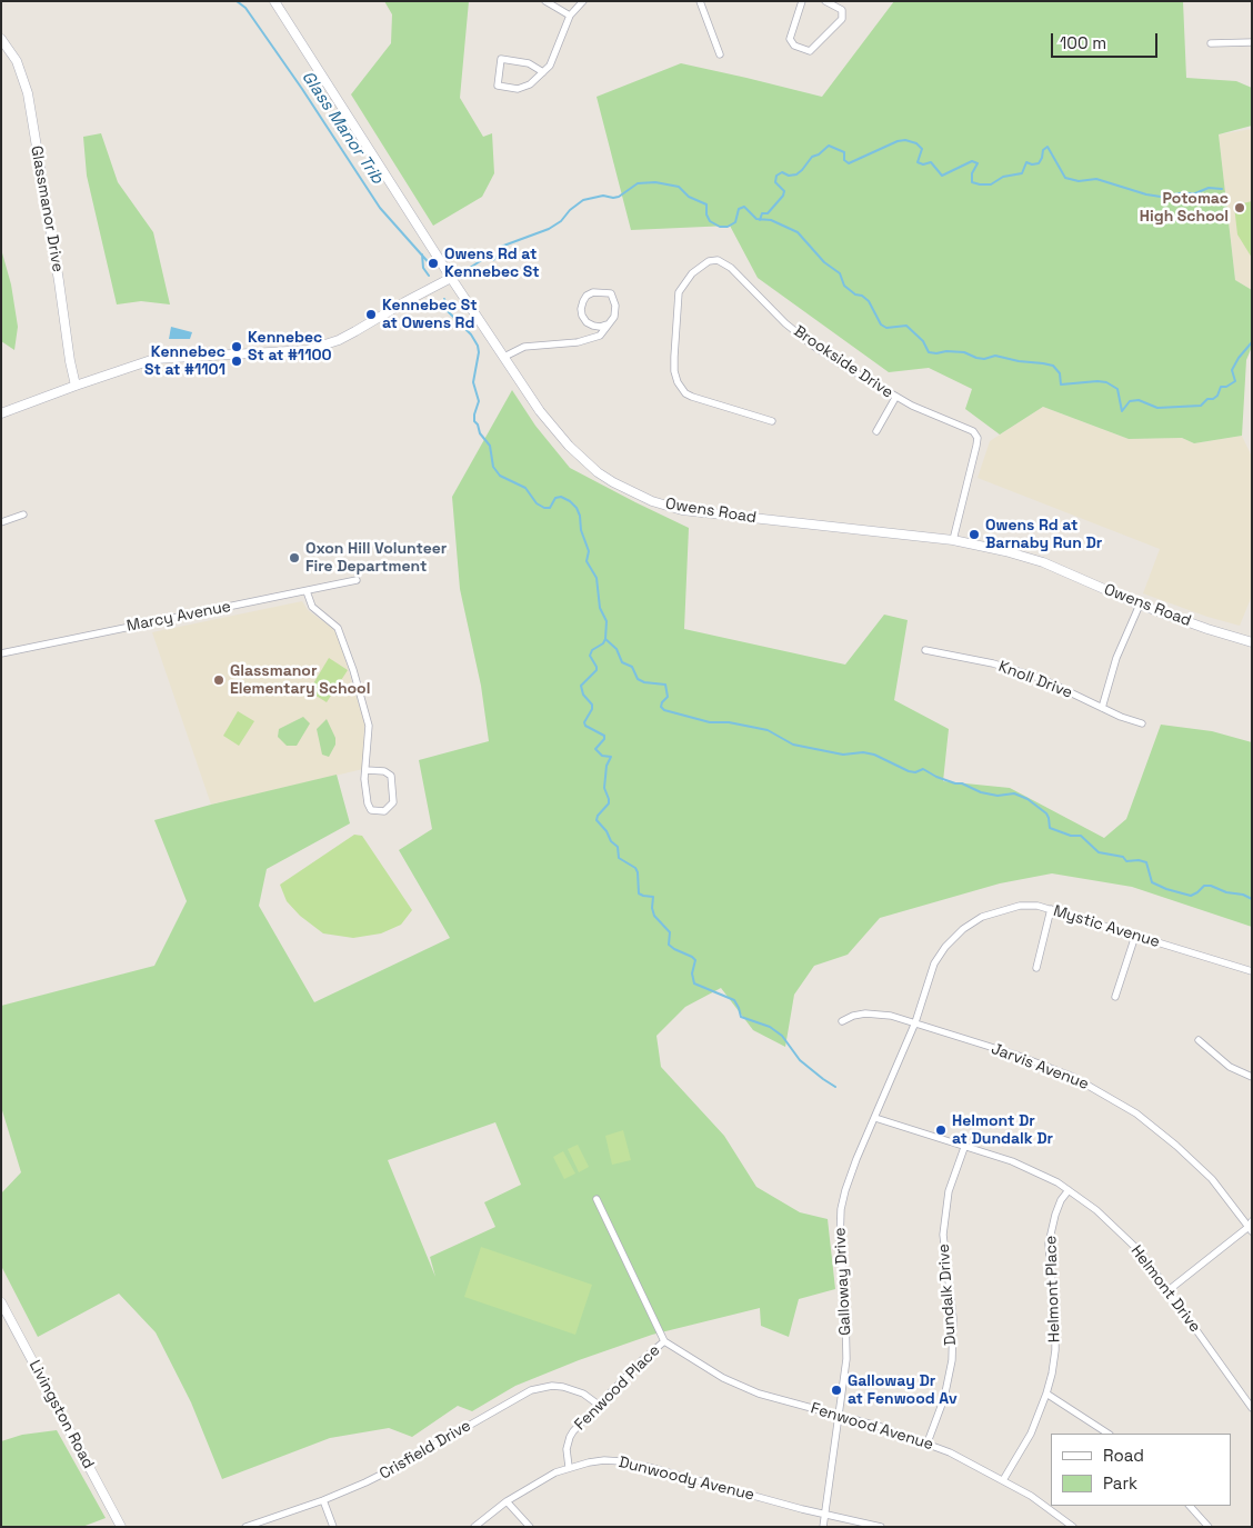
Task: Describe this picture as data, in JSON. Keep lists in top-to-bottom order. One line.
{"streets":{"street":["Glassmanor Drive","Brookside Drive","Owens Road","Marcy Avenue","Knoll Drive","Mystic Avenue","Jarvis Avenue","Galloway Drive","Helmont Place","Helmont Drive","Dundalk Drive","Fenwood Place","Livingston Road","Fenwood Avenue","Crisfield Drive","Dunwoody Avenue"]},"crossings":[["Brookside Drive","Owens Road"],["Mystic Avenue","Galloway Drive"],["Jarvis Avenue","Galloway Drive"],["Galloway Drive","Helmont Drive"],["Galloway Drive","Fenwood Avenue"],["Galloway Drive","Dunwoody Avenue"],["Helmont Place","Helmont Drive"],["Helmont Place","Fenwood Avenue"],["Helmont Drive","Dundalk Drive"],["Dundalk Drive","Fenwood Avenue"],["Fenwood Place","Fenwood Avenue"],["Fenwood Place","Crisfield Drive"],["Fenwood Place","Dunwoody Avenue"]],"water":["Glass Manor Trib"],"places":["Potomac High School","Owens Rd at Kennebec St","Kennebec St at Owens Rd","Kennebec St at #1100","Kennebec St at #1101","Owens Rd at Barnaby Run Dr","Oxon Hill Volunteer Fire Department","Glassmanor Elementary School","Helmont Dr at Dundalk Dr","Galloway Dr at Fenwood Av"],"legend":["Road","Park"],"scale_bar":"100 m"}
